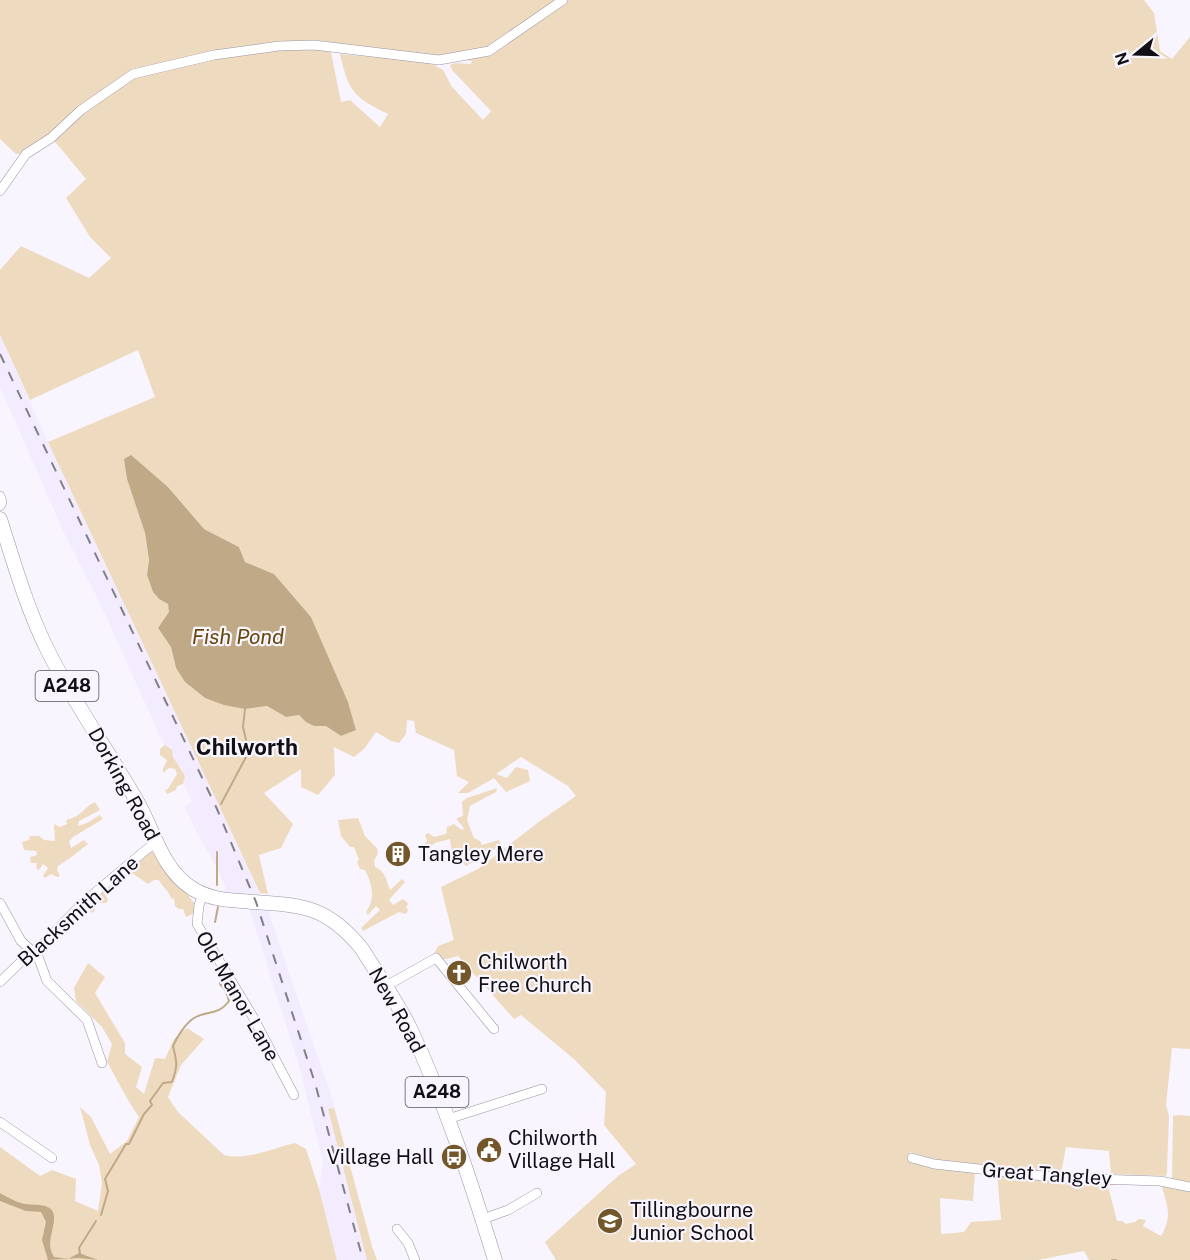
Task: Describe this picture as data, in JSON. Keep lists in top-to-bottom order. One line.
{"streets":{"main road":["A248","Dorking Road","New Road"],"street":["Blacksmith Lane","Old Manor Lane","Great Tangley"]},"crossings":[["Dorking Road","Blacksmith Lane"],["Dorking Road","Old Manor Lane"],["Dorking Road","New Road"]],"districts":["Chilworth"],"water":["Fish Pond"],"places":{"building":["Tangley Mere"],"church":["Chilworth Free Church"],"public building":["Chilworth Village Hall"],"bus stop":["Village Hall"],"school or university":["Tillingbourne Junior School"]},"north":"left"}
